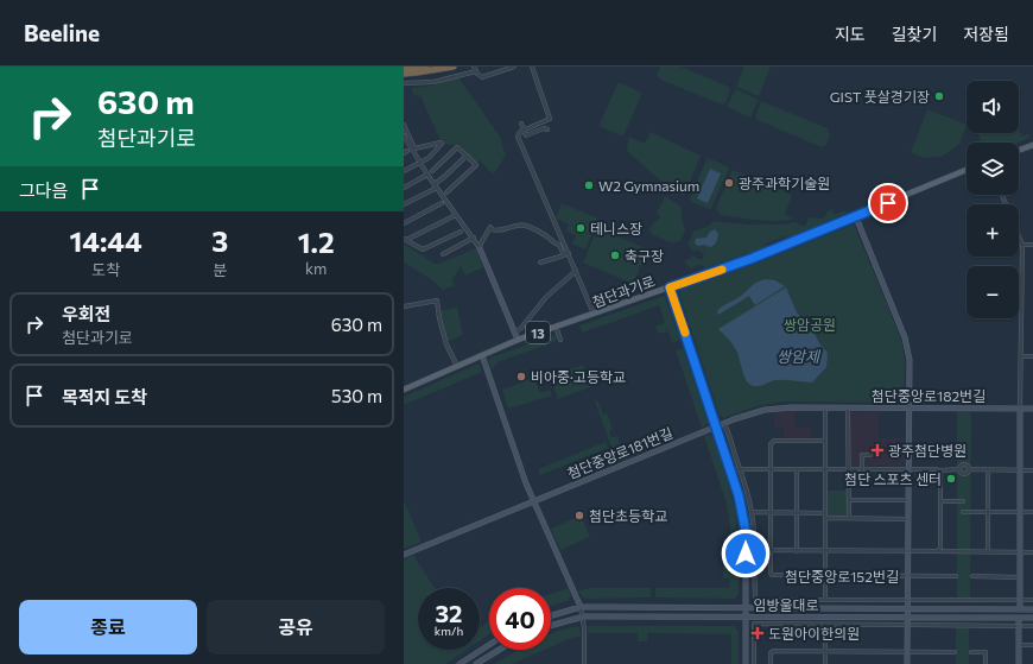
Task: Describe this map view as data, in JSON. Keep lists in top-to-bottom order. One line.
{"streets":{"main road":["첨단과기로","13"],"street":["첨단중앙로182번길","첨단중앙로181번길","첨단중앙로152번길","임방울대로"]},"crossings":[["첨단중앙로182번길","첨단중앙로181번길"]],"water":["쌍암제"],"parks":["쌍암공원"],"places":{"other":["GIST 풋살경기장","광주과학기술원","W2 Gymnasium","테니스장","축구장","비아중·고등학교","첨단 스포츠 센터","첨단초등학교"],"health":["광주첨단병원","도원아이한의원"]},"page":{"header":"Beeline","nav":["지도","길찾기","저장됨"],"turn":["630 m","첨단과기로"],"map_buttons":["+","−"],"then":"그다음","eta":["14:44","도착","3","분","1.2","km"],"list":[{"name":"우회전","note":"첨단과기로","value":"630 m"},{"name":"목적지 도착","value":"530 m"}],"speed":"32 km/h","limit":"40","buttons":["종료","공유"]}}
